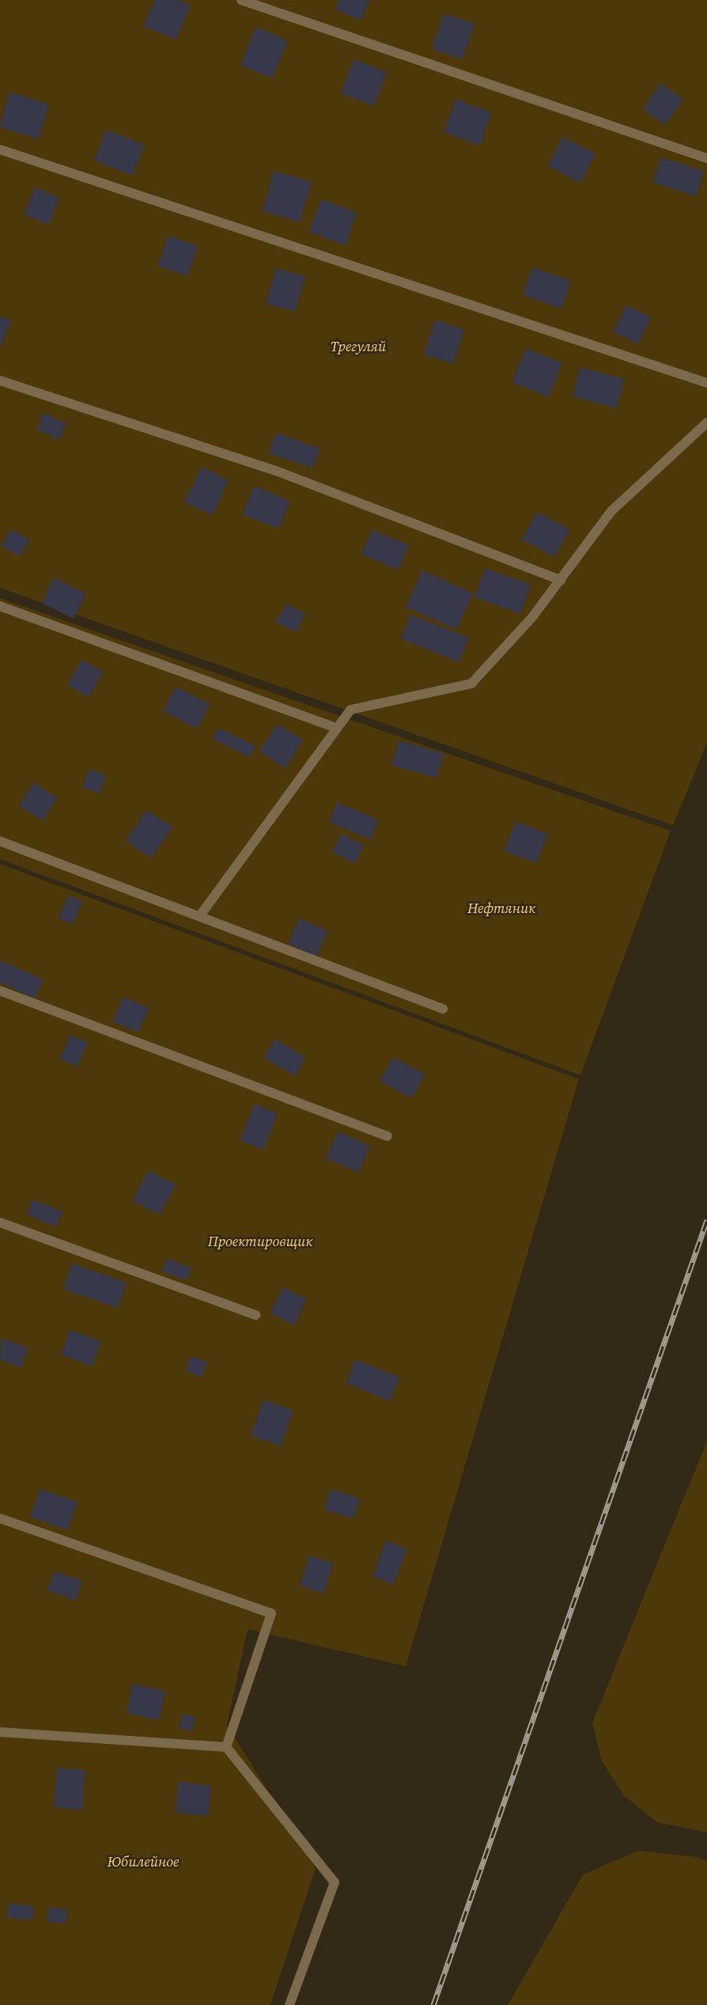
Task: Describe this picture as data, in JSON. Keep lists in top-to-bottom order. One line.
{"parks":["Трегуляй","Нефтяник","Проектировщик","Юбилейное"]}
